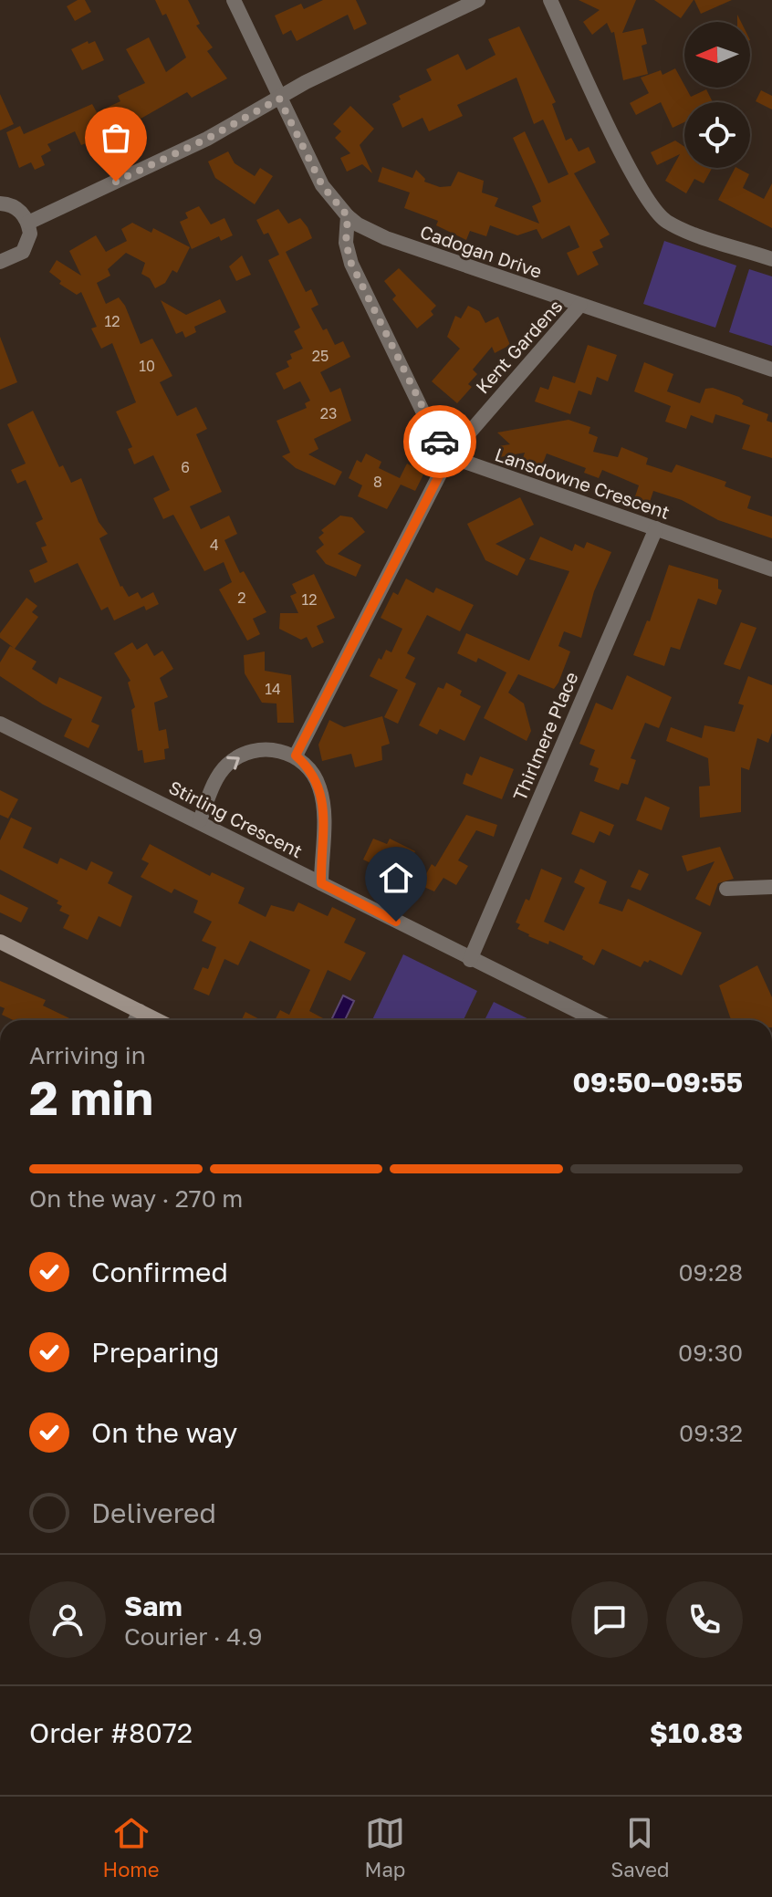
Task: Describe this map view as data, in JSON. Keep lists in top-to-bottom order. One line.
{"streets":{"street":["Cadogan Drive","Kent Gardens","Lansdowne Crescent","Thirlmere Place","Stirling Crescent"]},"crossings":[["Cadogan Drive","Kent Gardens"],["Kent Gardens","Lansdowne Crescent"],["Lansdowne Crescent","Thirlmere Place"],["Thirlmere Place","Stirling Crescent"]],"house_numbers":["12","25","10","23","6","8","4","2","12","14"],"north":"left","page":{"heading":["2 min","Arriving in","09:50–09:55"],"panel":["Sam","Courier · 4.9","Order #8072","$10.83"],"bar":"On the way · 270 m","list":[["Confirmed","09:28"],["Preparing","09:30"],["On the way","09:32"],"Delivered"],"tabs":["Home","Map","Saved"]}}
